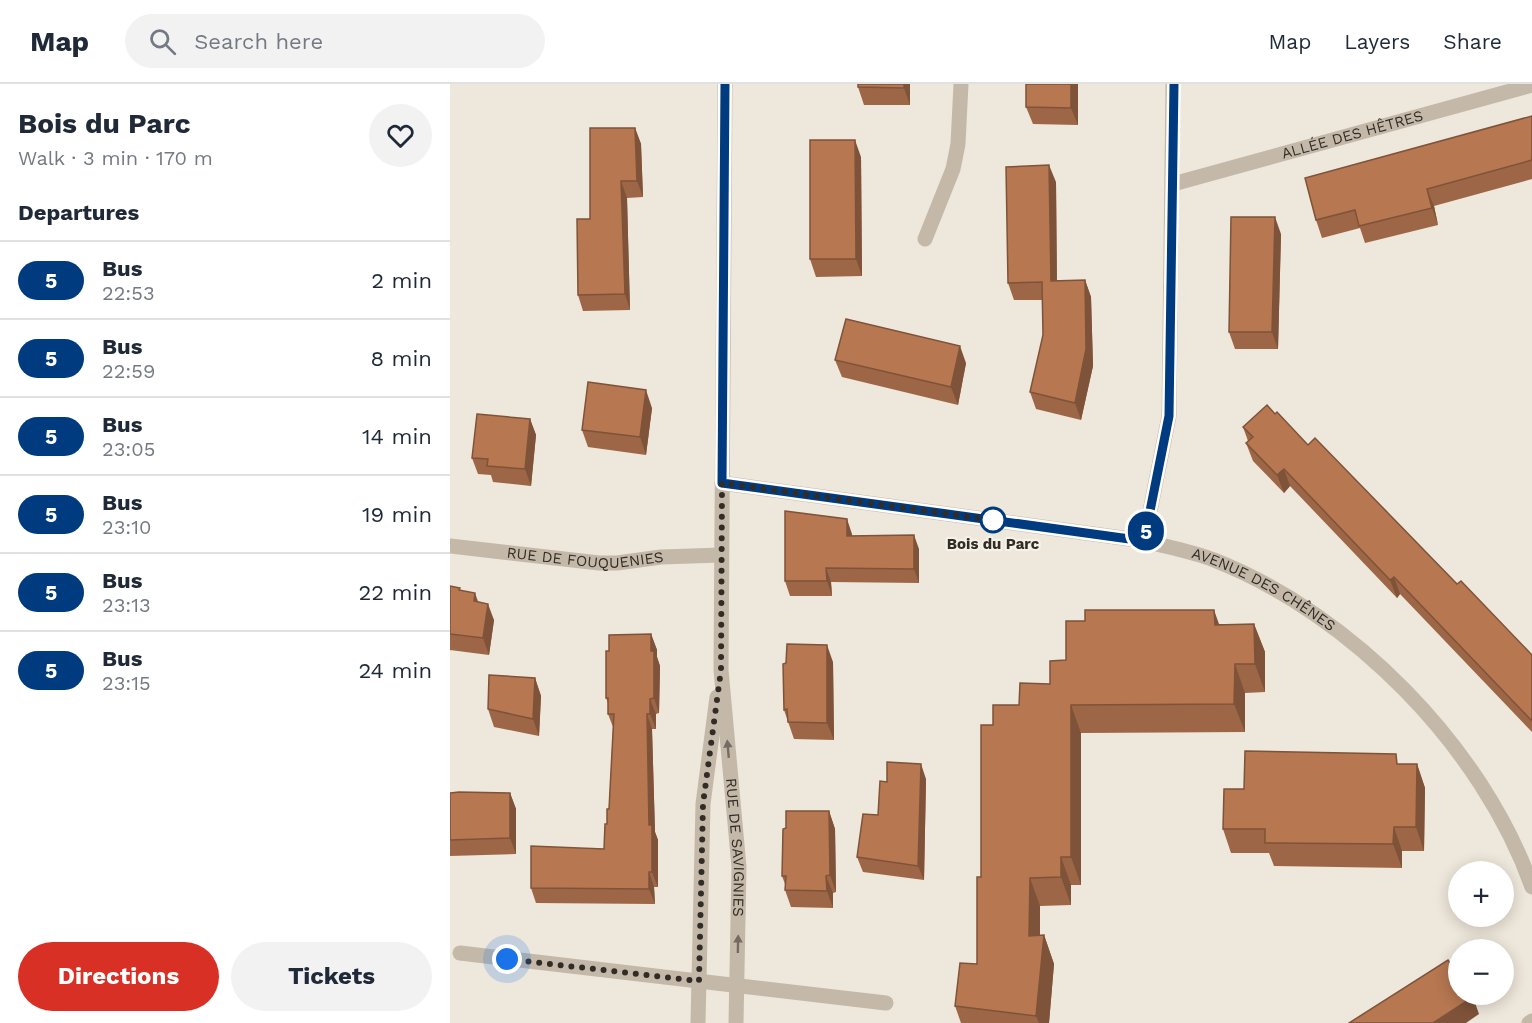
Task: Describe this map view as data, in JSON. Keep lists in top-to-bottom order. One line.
{"streets":{"street":["ALLÉE DES HÊTRES","RUE DE FOUQUENIES","AVENUE DES CHÊNES","RUE DE SAVIGNIES"]},"crossings":[["RUE DE FOUQUENIES","RUE DE SAVIGNIES"],["AVENUE DES CHÊNES","RUE DE SAVIGNIES"]],"places":["Bois du Parc"],"lines":["bus line 5"],"page":{"header":"Map","search":"Search here","nav":["Map","Layers","Share"],"heading":[["Bois du Parc","Walk · 3 min · 170 m"],"Departures"],"on_map":"5","list":[{"mark":"5","name":"Bus","note":"22:53","value":"2 min"},{"mark":"5","name":"Bus","note":"22:59","value":"8 min"},{"mark":"5","name":"Bus","note":"23:05","value":"14 min"},{"mark":"5","name":"Bus","note":"23:10","value":"19 min"},{"mark":"5","name":"Bus","note":"23:13","value":"22 min"},{"mark":"5","name":"Bus","note":"23:15","value":"24 min"}],"map_buttons":["+","−"],"buttons":["Directions","Tickets"]}}
